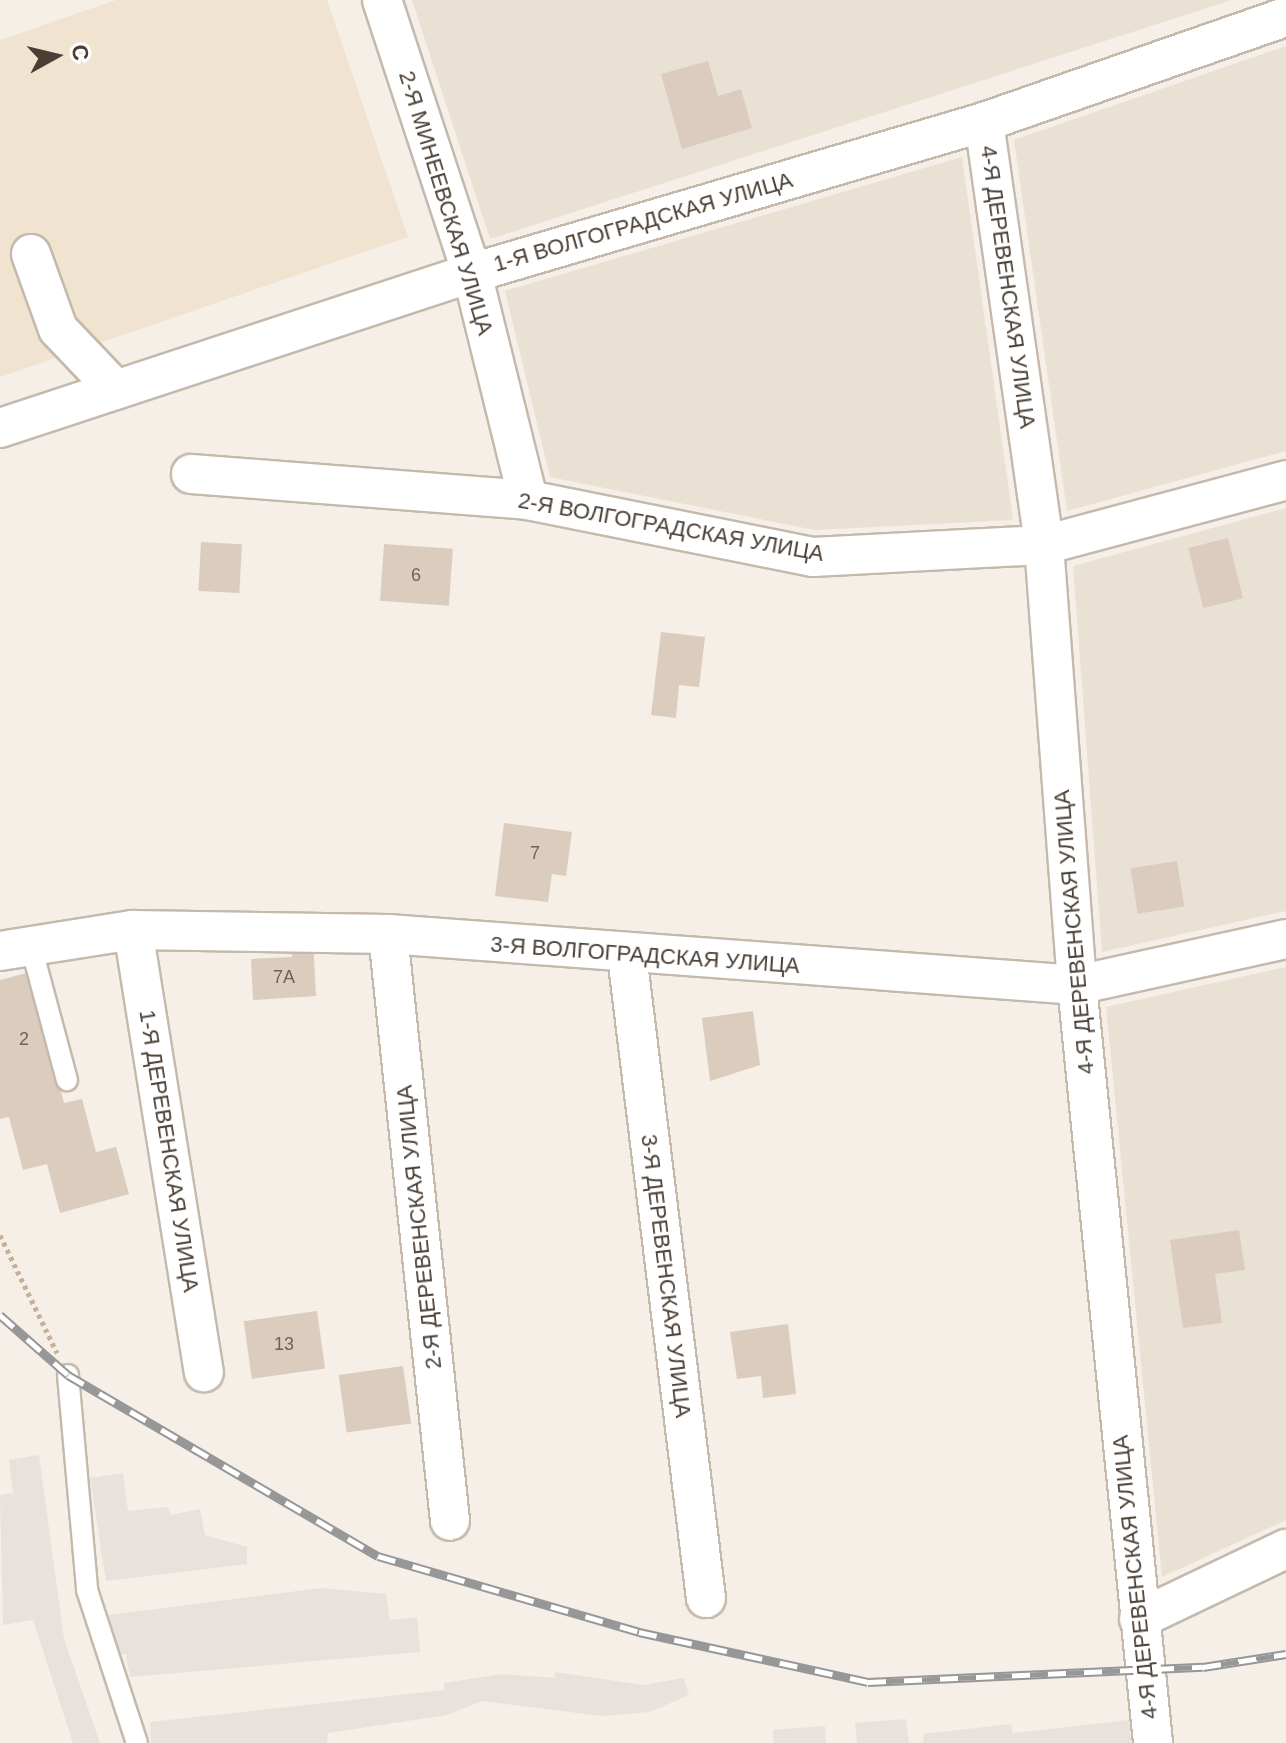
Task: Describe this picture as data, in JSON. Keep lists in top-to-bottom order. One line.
{"streets":{"street":["2-Я МИНЕЕВСКАЯ УЛИЦА","1-Я ВОЛГОГРАДСКАЯ УЛИЦА","4-Я ДЕРЕВЕНСКАЯ УЛИЦА","2-Я ВОЛГОГРАДСКАЯ УЛИЦА","3-Я ВОЛГОГРАДСКАЯ УЛИЦА","1-Я ДЕРЕВЕНСКАЯ УЛИЦА","2-Я ДЕРЕВЕНСКАЯ УЛИЦА","3-Я ДЕРЕВЕНСКАЯ УЛИЦА"]},"crossings":[["2-Я МИНЕЕВСКАЯ УЛИЦА","1-Я ВОЛГОГРАДСКАЯ УЛИЦА"],["2-Я МИНЕЕВСКАЯ УЛИЦА","2-Я ВОЛГОГРАДСКАЯ УЛИЦА"],["1-Я ВОЛГОГРАДСКАЯ УЛИЦА","4-Я ДЕРЕВЕНСКАЯ УЛИЦА"],["4-Я ДЕРЕВЕНСКАЯ УЛИЦА","2-Я ВОЛГОГРАДСКАЯ УЛИЦА"],["4-Я ДЕРЕВЕНСКАЯ УЛИЦА","3-Я ВОЛГОГРАДСКАЯ УЛИЦА"],["3-Я ВОЛГОГРАДСКАЯ УЛИЦА","1-Я ДЕРЕВЕНСКАЯ УЛИЦА"],["3-Я ВОЛГОГРАДСКАЯ УЛИЦА","2-Я ДЕРЕВЕНСКАЯ УЛИЦА"],["3-Я ВОЛГОГРАДСКАЯ УЛИЦА","3-Я ДЕРЕВЕНСКАЯ УЛИЦА"]],"house_numbers":["6","7","7А","2","13"],"north":"right"}
